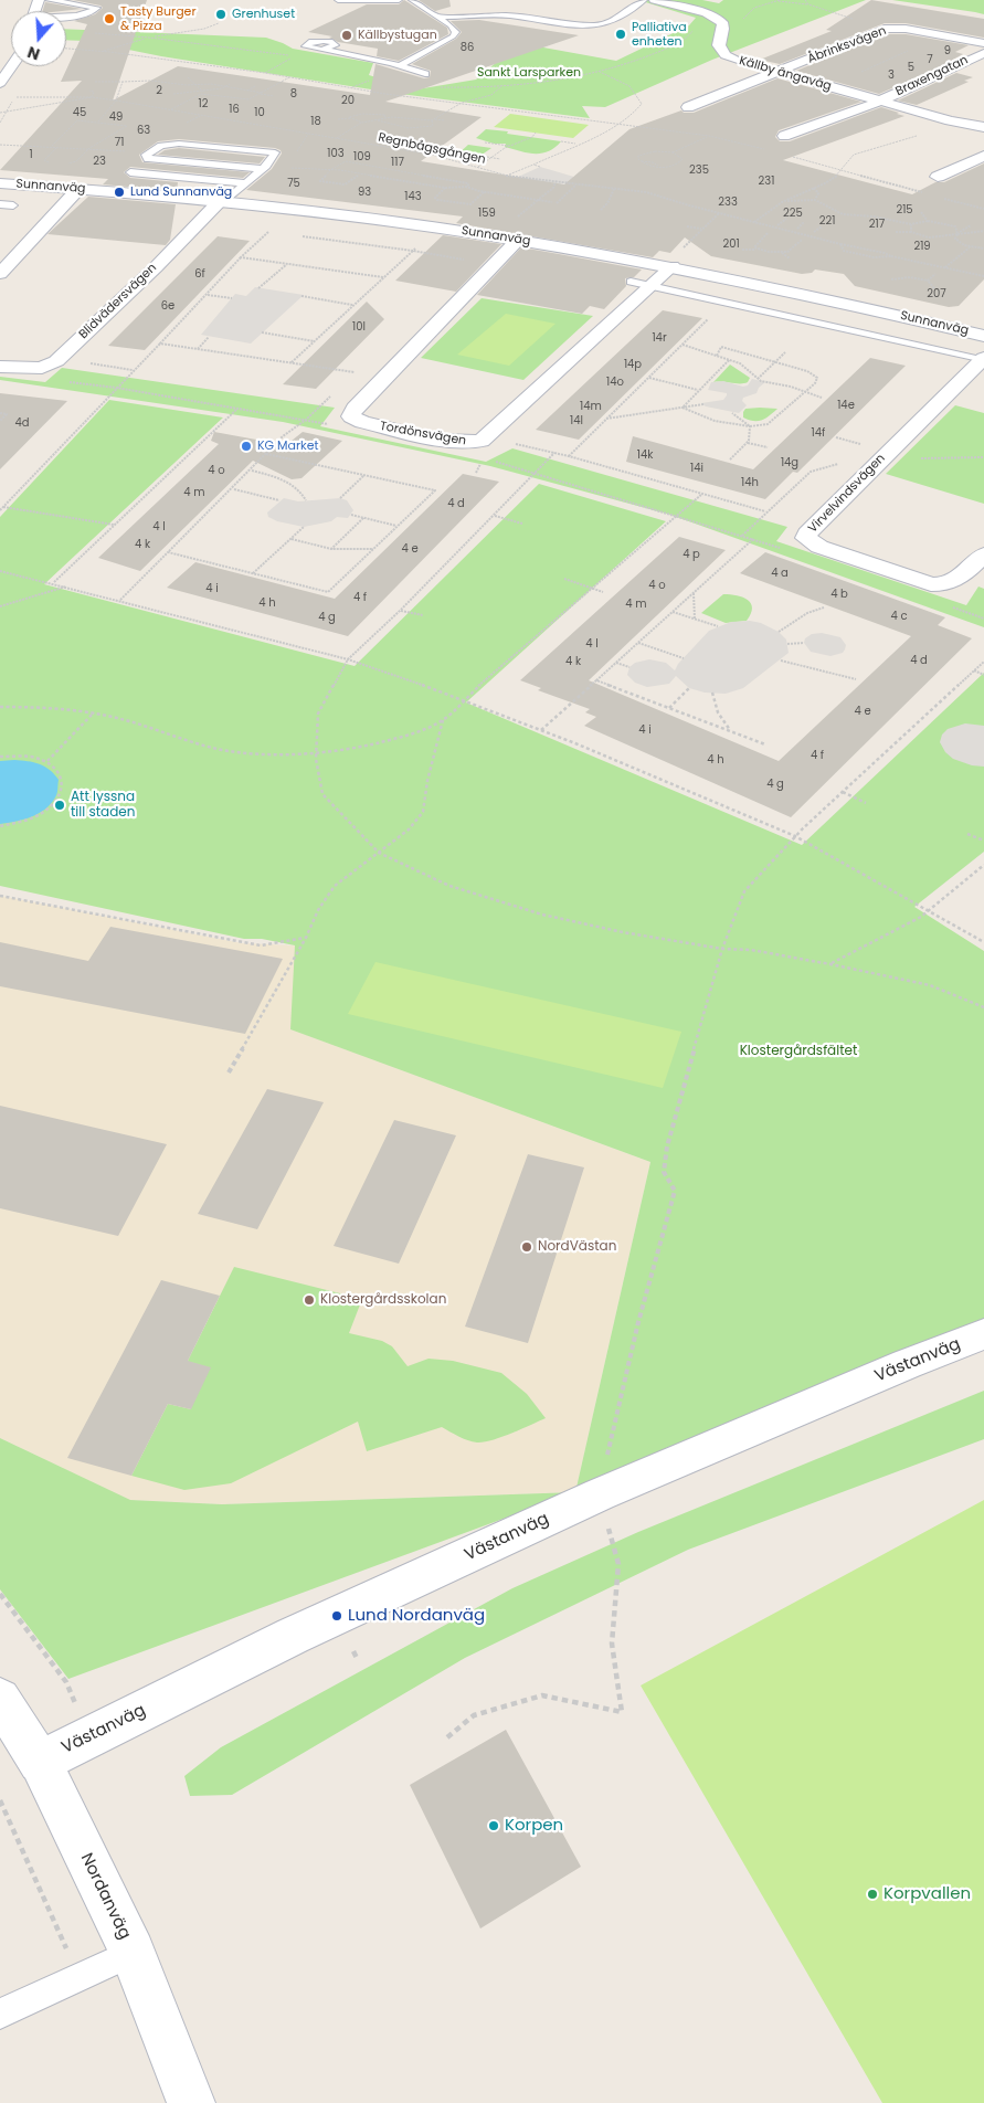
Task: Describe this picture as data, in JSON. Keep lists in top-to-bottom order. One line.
{"streets":{"street":["Åbrinksvägen","Källby ängaväg","Braxengatan","Sunnanväg","Blidvädersvägen","Tordönsvägen","Virvelvindsvägen","Västanväg","Nordanväg"],"path":["Regnbågsgången"]},"crossings":[["Åbrinksvägen","Källby ängaväg"],["Källby ängaväg","Braxengatan"],["Sunnanväg","Blidvädersvägen"],["Sunnanväg","Tordönsvägen"],["Västanväg","Nordanväg"]],"parks":["Sankt Larsparken","Klostergårdsfältet"],"places":["Grenhuset","Tasty Burger & Pizza","Palliativa enheten","Källbystugan","Lund Sunnanväg","KG Market","Att lyssna till staden","NordVästan","Klostergårdsskolan","Lund Nordanväg","Korpen","Korpvallen"],"house_numbers":["86","9","7","5","3","2","8","20","12","16","45","10","49","18","63","71","103","1","109","23","117","235","231","75","93","143","233","215","159","225","221","217","201","219","6f","207","6e","10l","14r","14p","14o","14e","14m","14l","4d","14f","14k","14g","14i","4 o","14h","4 m","4 d","4 l","4 k","4 e","4 p","4 a","4 o","4 i","4 b","4 f","4 h","4 m","4 c","4 g","4 l","4 d","4 k","4 e","4 i","4 f","4 h","4 g"],"north":"bottom"}
